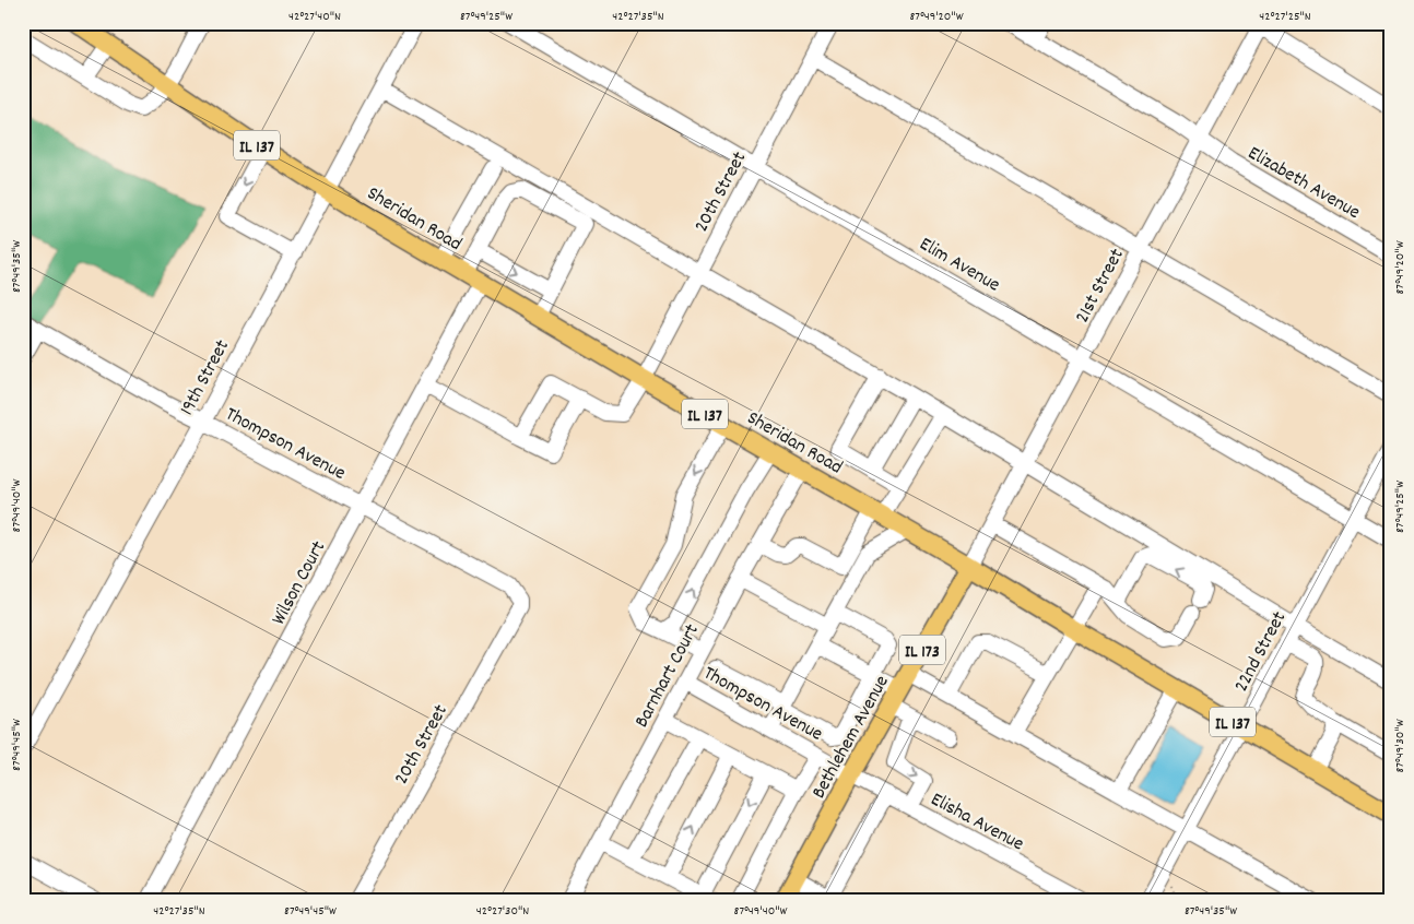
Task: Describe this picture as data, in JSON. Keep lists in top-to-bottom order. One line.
{"streets":{"main road":["IL 137","Sheridan Road","IL 173","Bethlehem Avenue"],"street":["Elizabeth Avenue","20th Street","Elim Avenue","21st Street","19th Street","Thompson Avenue","Wilson Court","22nd Street","Barnhart Court","Elisha Avenue"]},"crossings":[["Elizabeth Avenue","21st Street"],["20th Street","Sheridan Road"],["20th Street","Elim Avenue"],["20th Street","Thompson Avenue"],["Sheridan Road","21st Street"],["Sheridan Road","19th Street"],["Sheridan Road","Wilson Court"],["Sheridan Road","22nd Street"],["Sheridan Road","Barnhart Court"],["Sheridan Road","Bethlehem Avenue"],["Elim Avenue","21st Street"],["Elim Avenue","22nd Street"],["21st Street","Bethlehem Avenue"],["19th Street","Thompson Avenue"],["Thompson Avenue","Wilson Court"],["Thompson Avenue","Barnhart Court"],["Thompson Avenue","Bethlehem Avenue"],["Thompson Avenue","Elisha Avenue"],["Bethlehem Avenue","Elisha Avenue"]],"coordinates":["42°27'40\"N","87°49'25\"W","42°27'35\"N","87°49'20\"W","42°27'25\"N","87°49'35\"W","87°49'40\"W","87°49'45\"W","87°49'30\"W","42°27'30\"N"]}
